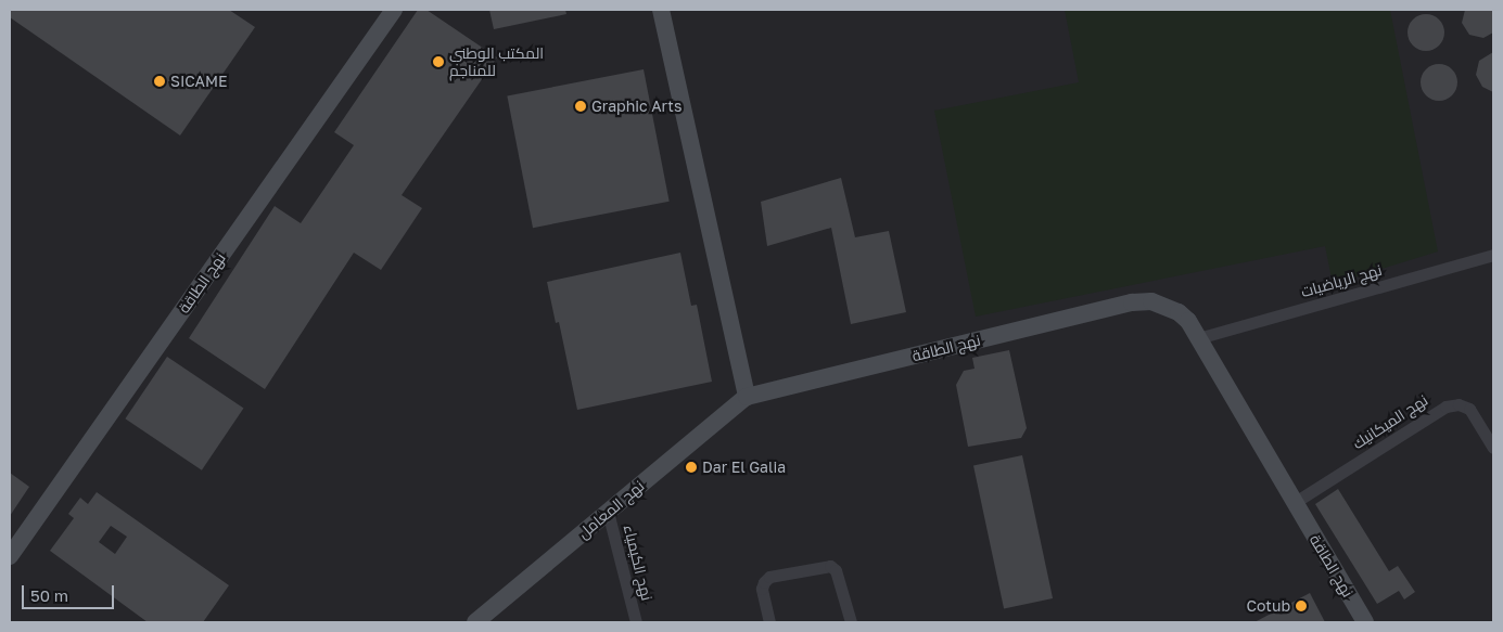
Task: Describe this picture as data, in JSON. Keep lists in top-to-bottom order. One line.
{"streets":{"street":["نهج الرياضيات","نهج الطاقة","نهج الميكانيك","نهج المعامل","نهج الكيمياء"]},"crossings":[["نهج الرياضيات","نهج الطاقة"],["نهج الطاقة","نهج الميكانيك"],["نهج الطاقة","نهج المعامل"],["نهج المعامل","نهج الكيمياء"]],"places":["المكتب الوطني للمناجم","SICAME","Graphic Arts","Dar El Galia","Cotub"],"scale_bar":"50 m"}
